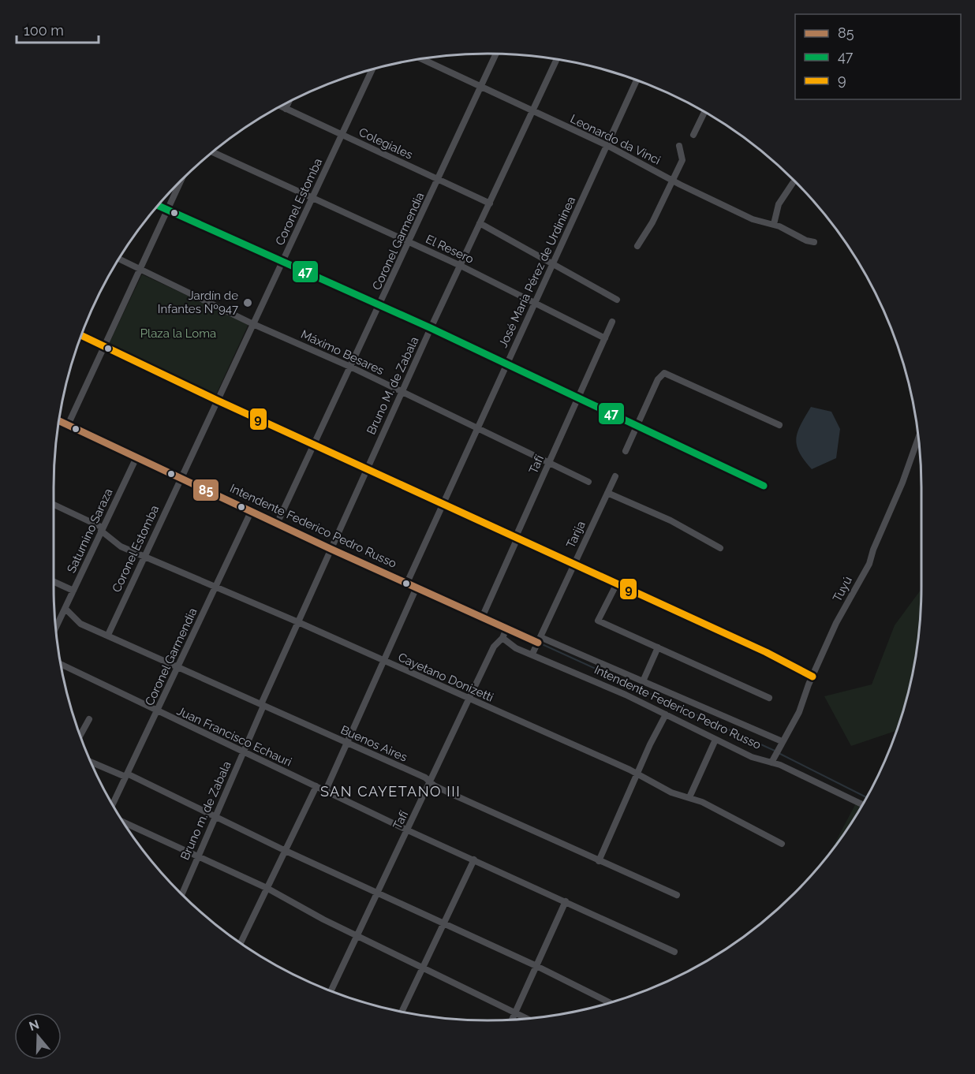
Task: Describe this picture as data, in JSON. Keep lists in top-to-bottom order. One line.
{"streets":{"street":["Leonardo da Vinci","Colegiales","Coronel Estomba","Coronel Garmendia","El Resero","José María Pérez de Urdininea","Máximo Besares","Bruno M. de Zabala","Tafí","Intendente Federico Pedro Russo","Saturnino Saraza","Tarija","Tuyú","Cayetano Donizetti","Juan Francisco Echauri","Buenos Aires","Bruno m. de Zabala"]},"crossings":[["Leonardo da Vinci","Coronel Garmendia"],["Leonardo da Vinci","José María Pérez de Urdininea"],["Leonardo da Vinci","Bruno M. de Zabala"],["Colegiales","Coronel Estomba"],["Colegiales","Coronel Garmendia"],["Colegiales","Bruno M. de Zabala"],["Coronel Estomba","El Resero"],["Coronel Estomba","Máximo Besares"],["Coronel Estomba","Intendente Federico Pedro Russo"],["Coronel Estomba","Cayetano Donizetti"],["Coronel Estomba","Buenos Aires"],["Coronel Garmendia","El Resero"],["Coronel Garmendia","Máximo Besares"],["Coronel Garmendia","Intendente Federico Pedro Russo"],["Coronel Garmendia","Cayetano Donizetti"],["Coronel Garmendia","Juan Francisco Echauri"],["Coronel Garmendia","Buenos Aires"],["El Resero","José María Pérez de Urdininea"],["El Resero","Bruno M. de Zabala"],["El Resero","Tafí"],["José María Pérez de Urdininea","Máximo Besares"],["José María Pérez de Urdininea","Intendente Federico Pedro Russo"],["Máximo Besares","Bruno M. de Zabala"],["Máximo Besares","Tafí"],["Bruno M. de Zabala","Intendente Federico Pedro Russo"],["Bruno M. de Zabala","Cayetano Donizetti"],["Bruno M. de Zabala","Buenos Aires"],["Bruno M. de Zabala","Bruno m. de Zabala"],["Tafí","Intendente Federico Pedro Russo"],["Tafí","Cayetano Donizetti"],["Tafí","Juan Francisco Echauri"],["Tafí","Buenos Aires"],["Intendente Federico Pedro Russo","Saturnino Saraza"],["Intendente Federico Pedro Russo","Tarija"],["Intendente Federico Pedro Russo","Tuyú"],["Saturnino Saraza","Cayetano Donizetti"],["Saturnino Saraza","Buenos Aires"],["Juan Francisco Echauri","Bruno m. de Zabala"],["Buenos Aires","Bruno m. de Zabala"]],"districts":["SAN CAYETANO III"],"parks":["Plaza la Loma"],"places":["Jardín de Infantes Nº947"],"lines":["transit line 47","transit line 9","transit line 85"],"legend":["85","47","9"],"scale_bar":"100 m","north":"top"}
